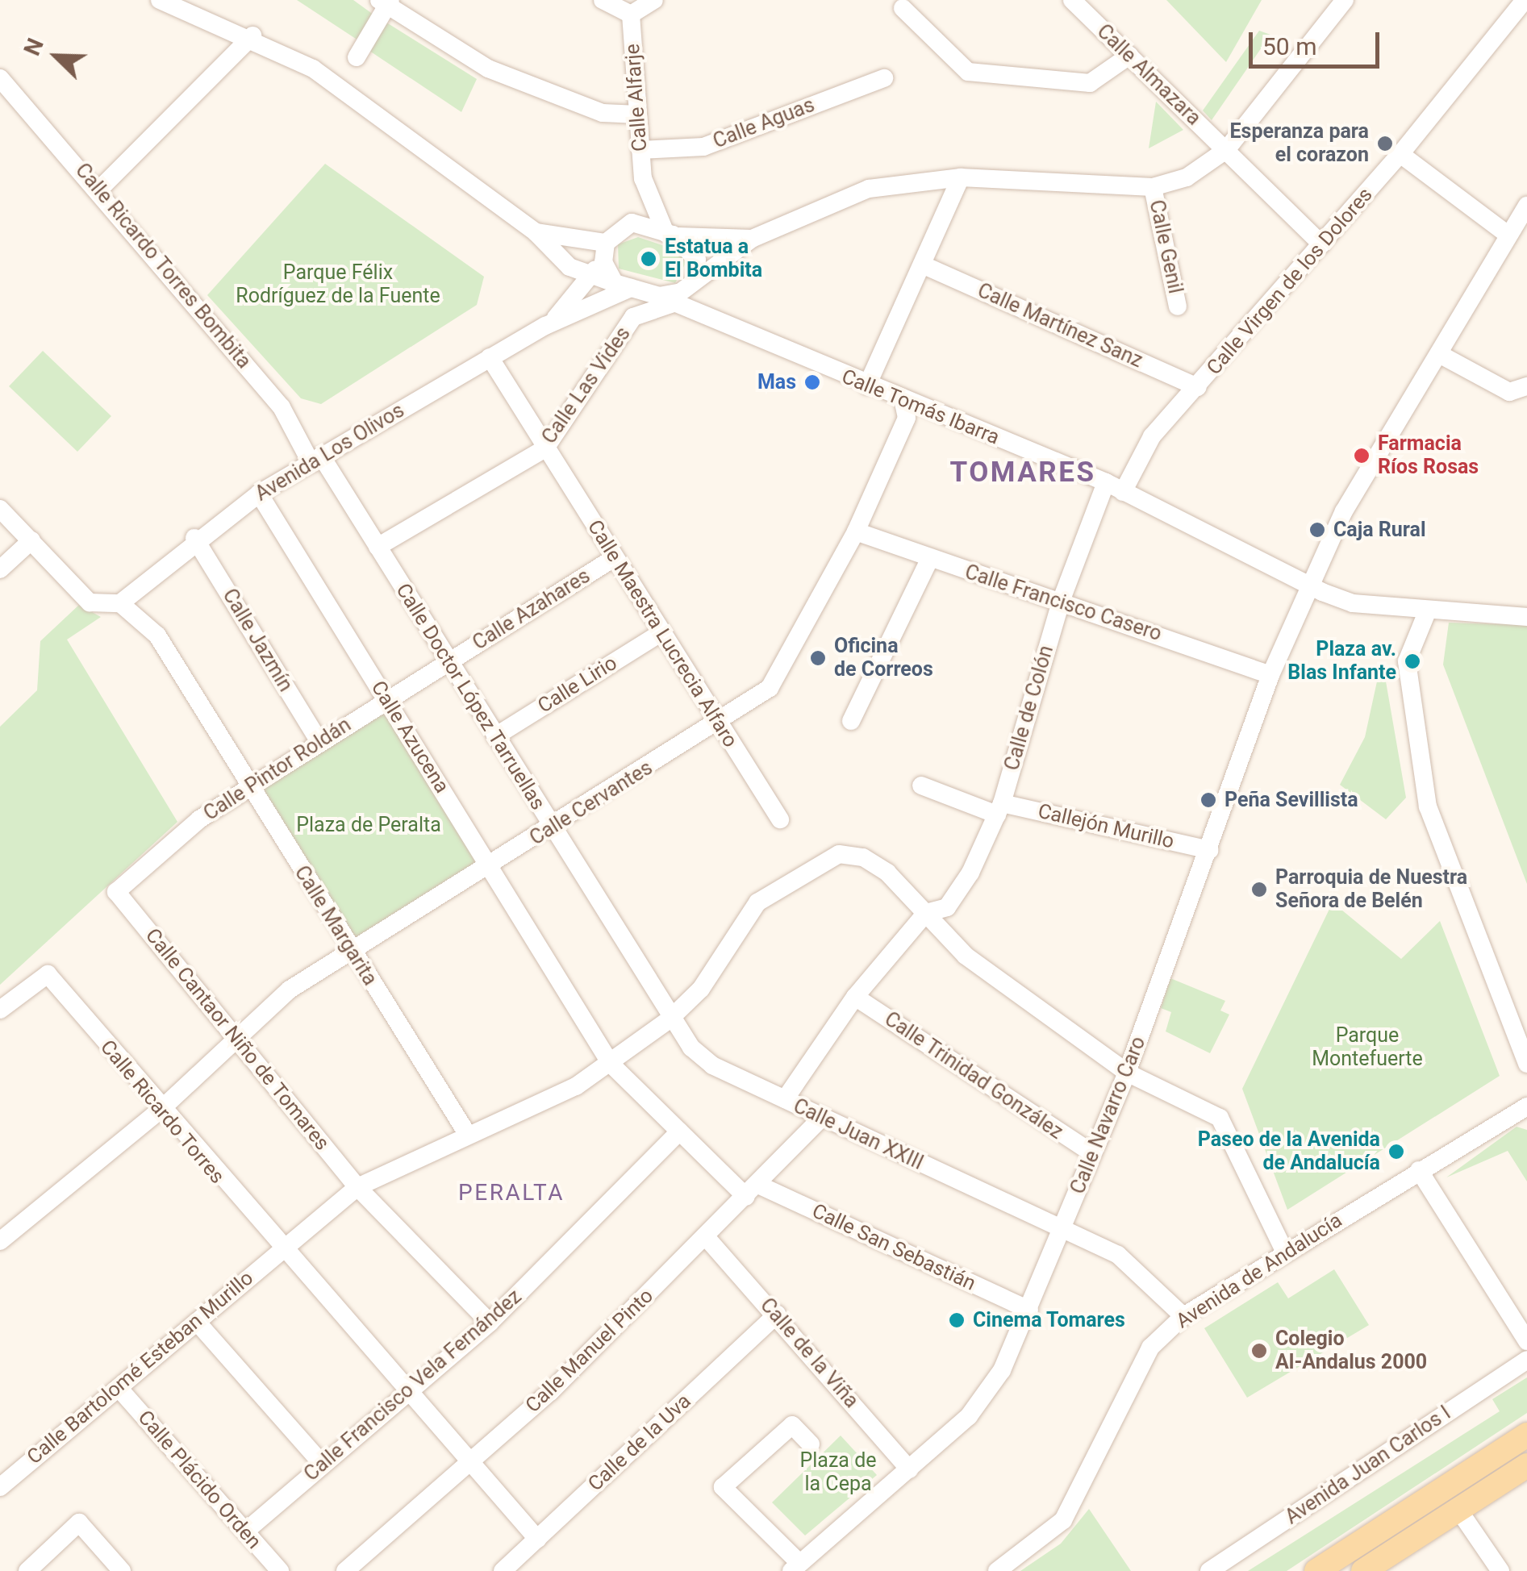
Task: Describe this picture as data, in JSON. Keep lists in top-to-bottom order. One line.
{"streets":{"street":["Calle Almazara","Calle Alfarje","Calle Aguas","Calle Genil","Calle Ricardo Torres Bombita","Calle Virgen de los Dolores","Calle Martínez Sanz","Calle Las Vides","Calle Tomás Ibarra","Avenida Los Olivos","Calle Francisco Casero","Calle Azahares","Calle Maestra Lucrecia Alfaro","Calle Jazmín","Calle Lirio","Calle Doctor López Tarruellas","Calle de Colón","Calle Azucena","Calle Pintor Roldán","Calle Cervantes","Callejón Murillo","Calle Margarita","Calle Cantaor Niño de Tomares","Calle Trinidad González","Calle Ricardo Torres","Calle Navarro Caro","Calle Juan XXIII","Calle San Sebastián","Avenida de Andalucía","Calle Manuel Pinto","Calle de la Viña","Calle Bartolomé Esteban Murillo","Calle Francisco Vela Fernández","Calle de la Uva","Avenida Juan Carlos I","Calle Plácido Orden"]},"crossings":[["Calle Almazara","Calle Virgen de los Dolores"],["Calle Alfarje","Calle Aguas"],["Calle Alfarje","Calle Las Vides"],["Calle Alfarje","Calle Tomás Ibarra"],["Calle Alfarje","Avenida Los Olivos"],["Calle Ricardo Torres Bombita","Avenida Los Olivos"],["Calle Ricardo Torres Bombita","Calle Doctor López Tarruellas"],["Calle Virgen de los Dolores","Calle Martínez Sanz"],["Calle Virgen de los Dolores","Calle Tomás Ibarra"],["Calle Las Vides","Calle Tomás Ibarra"],["Calle Las Vides","Avenida Los Olivos"],["Calle Las Vides","Calle Maestra Lucrecia Alfaro"],["Calle Las Vides","Calle Doctor López Tarruellas"],["Calle Tomás Ibarra","Avenida Los Olivos"],["Calle Tomás Ibarra","Calle de Colón"],["Calle Tomás Ibarra","Calle Cervantes"],["Calle Tomás Ibarra","Calle Navarro Caro"],["Avenida Los Olivos","Calle Maestra Lucrecia Alfaro"],["Avenida Los Olivos","Calle Jazmín"],["Avenida Los Olivos","Calle Doctor López Tarruellas"],["Avenida Los Olivos","Calle Azucena"],["Avenida Los Olivos","Calle Margarita"],["Calle Francisco Casero","Calle de Colón"],["Calle Francisco Casero","Calle Cervantes"],["Calle Francisco Casero","Calle Navarro Caro"],["Calle Azahares","Calle Maestra Lucrecia Alfaro"],["Calle Azahares","Calle Doctor López Tarruellas"],["Calle Azahares","Calle Pintor Roldán"],["Calle Maestra Lucrecia Alfaro","Calle Lirio"],["Calle Maestra Lucrecia Alfaro","Calle Cervantes"],["Calle Jazmín","Calle Pintor Roldán"],["Calle Lirio","Calle Doctor López Tarruellas"],["Calle Doctor López Tarruellas","Calle Pintor Roldán"],["Calle Doctor López Tarruellas","Calle Cervantes"],["Calle Doctor López Tarruellas","Calle Juan XXIII"],["Calle Doctor López Tarruellas","Calle Bartolomé Esteban Murillo"],["Calle de Colón","Callejón Murillo"],["Calle de Colón","Calle Trinidad González"],["Calle de Colón","Calle Juan XXIII"],["Calle de Colón","Calle Bartolomé Esteban Murillo"],["Calle Azucena","Calle Pintor Roldán"],["Calle Azucena","Calle Cervantes"],["Calle Azucena","Calle San Sebastián"],["Calle Azucena","Calle Bartolomé Esteban Murillo"],["Calle Azucena","Calle Francisco Vela Fernández"],["Calle Pintor Roldán","Calle Margarita"],["Calle Pintor Roldán","Calle Cantaor Niño de Tomares"],["Calle Cervantes","Calle Margarita"],["Calle Cervantes","Calle Cantaor Niño de Tomares"],["Calle Cervantes","Calle Ricardo Torres"],["Callejón Murillo","Calle Navarro Caro"],["Calle Margarita","Calle Bartolomé Esteban Murillo"],["Calle Cantaor Niño de Tomares","Calle Bartolomé Esteban Murillo"],["Calle Cantaor Niño de Tomares","Calle Francisco Vela Fernández"],["Calle Trinidad González","Calle Navarro Caro"],["Calle Ricardo Torres","Calle Manuel Pinto"],["Calle Ricardo Torres","Calle Bartolomé Esteban Murillo"],["Calle Ricardo Torres","Calle Francisco Vela Fernández"],["Calle Ricardo Torres","Calle de la Uva"],["Calle Navarro Caro","Calle Juan XXIII"],["Calle Navarro Caro","Calle San Sebastián"],["Calle Navarro Caro","Calle de la Viña"],["Calle Juan XXIII","Avenida de Andalucía"],["Calle Juan XXIII","Calle Manuel Pinto"],["Calle Juan XXIII","Calle Bartolomé Esteban Murillo"],["Calle San Sebastián","Calle Manuel Pinto"],["Calle San Sebastián","Calle Francisco Vela Fernández"],["Calle Manuel Pinto","Calle de la Viña"],["Calle de la Viña","Calle de la Uva"],["Calle Bartolomé Esteban Murillo","Calle Plácido Orden"],["Calle Francisco Vela Fernández","Calle Plácido Orden"]],"districts":["TOMARES","PERALTA"],"parks":["Parque Félix Rodríguez de la Fuente","Plaza de Peralta","Parque Montefuerte","Plaza de la Cepa"],"places":["Esperanza para el corazon","Estatua a El Bombita","Mas","Farmacia Ríos Rosas","Caja Rural","Oficina de Correos","Plaza av. Blas Infante","Peña Sevillista","Parroquia de Nuestra Señora de Belén","Paseo de la Avenida de Andalucía","Cinema Tomares","Colegio Al-Andalus 2000"],"scale_bar":"50 m","north":"top left"}
